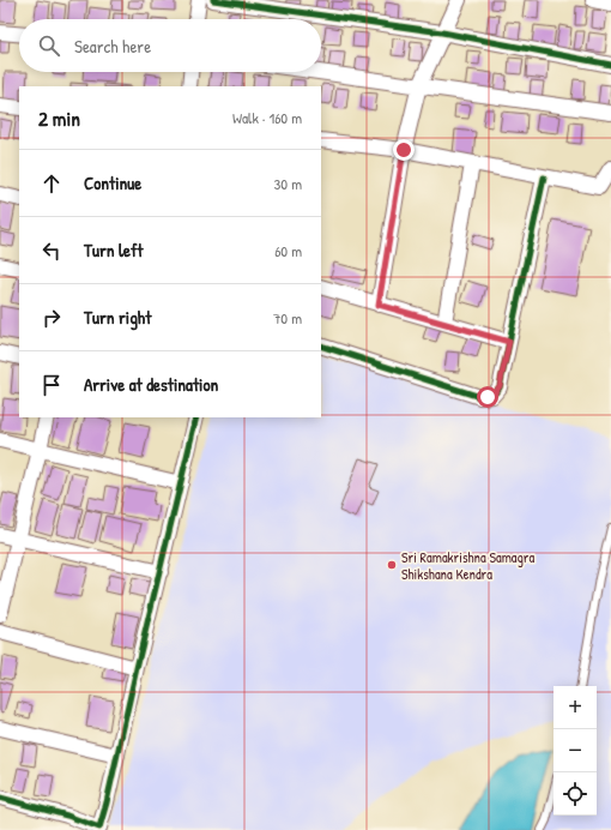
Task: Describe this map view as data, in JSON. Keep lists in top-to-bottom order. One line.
{"places":["Sri Ramakrishna Samagra Shikshana Kendra"],"page":{"search":"Search here","heading":["2 min","Walk · 160 m"],"list":[["Continue","30 m"],["Turn left","60 m"],["Turn right","70 m"],"Arrive at destination"],"map_buttons":["+","−"]}}
